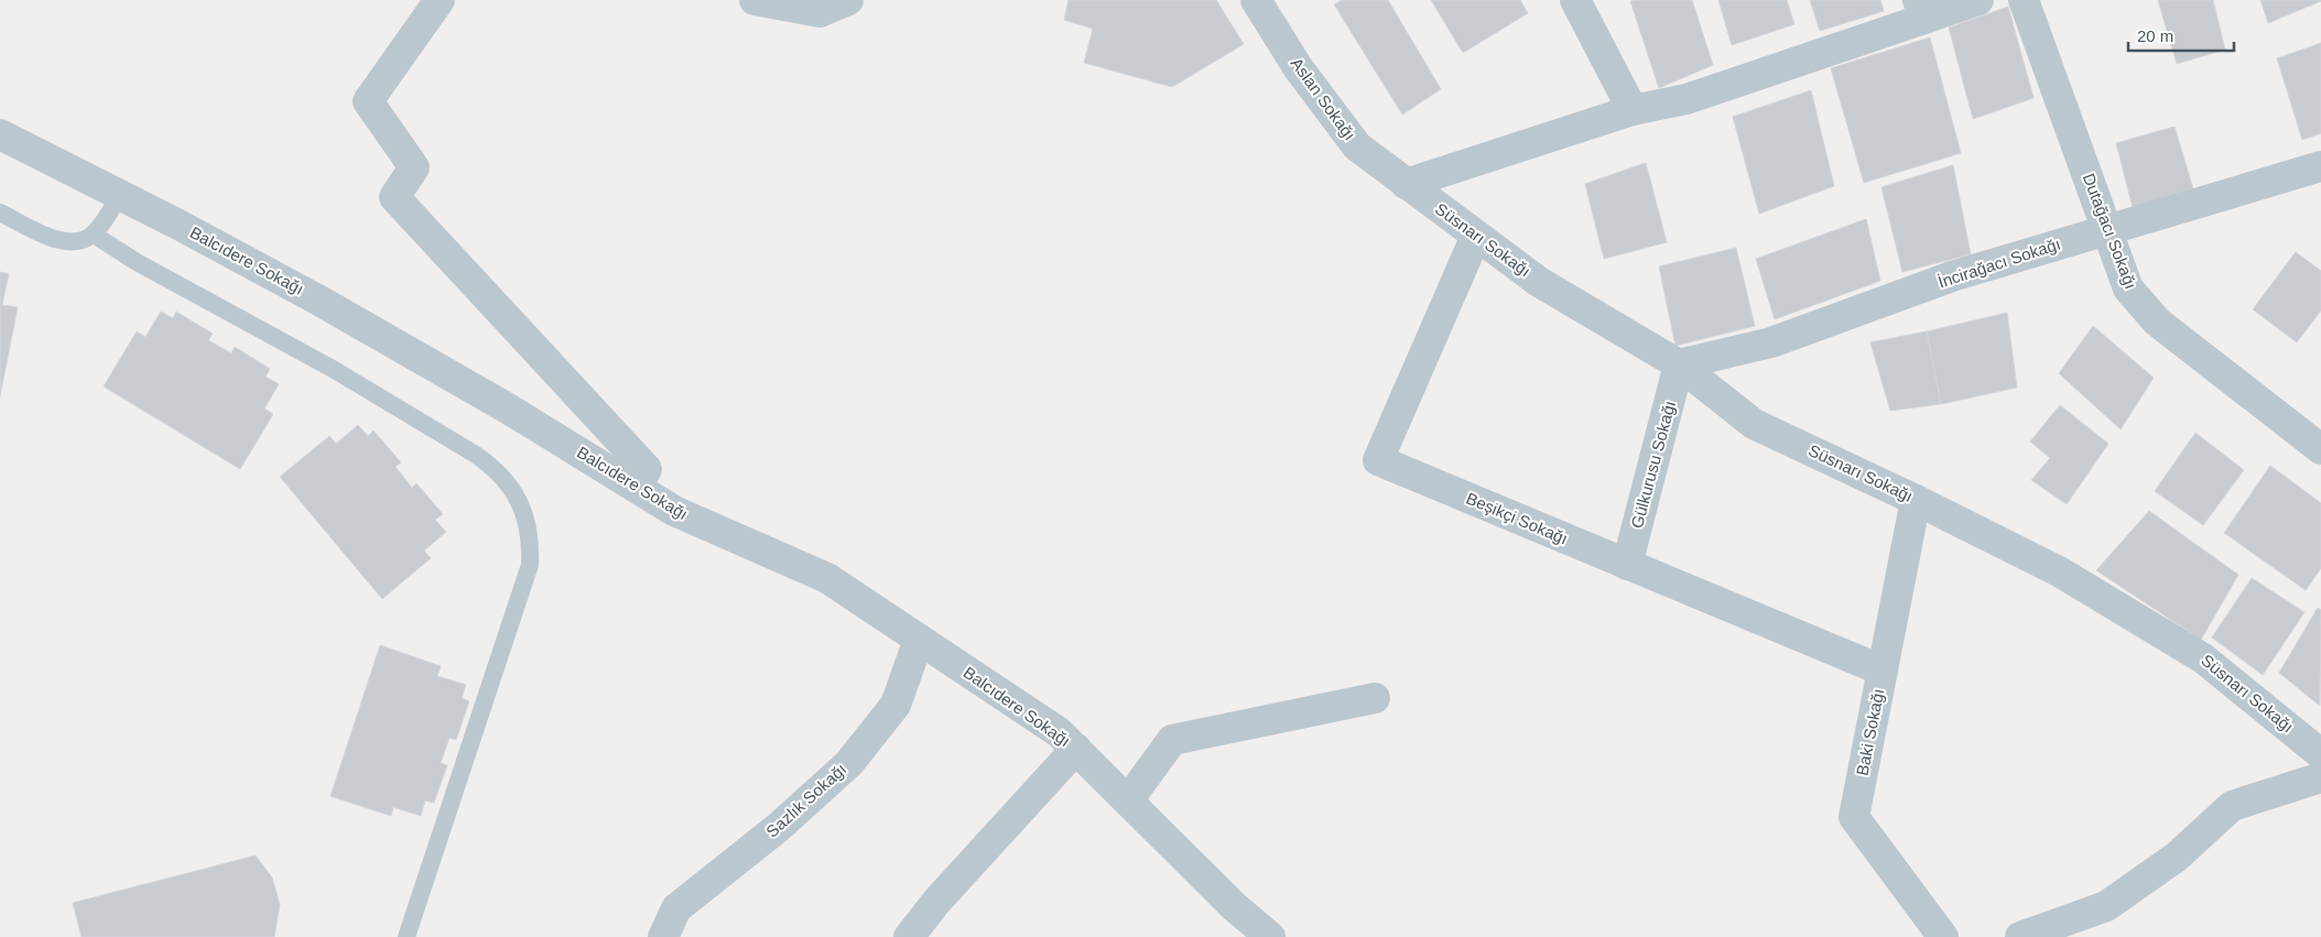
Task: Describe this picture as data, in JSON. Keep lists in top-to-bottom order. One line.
{"streets":{"street":["Aslan Sokağı","Dutağacı Sokağı","Süsnarı Sokağı","Balcıdere Sokağı","İncirağacı Sokağı","Gülkurusu Sokağı","Beşikçi Sokağı","Baki Sokağı","Sazlık Sokağı"]},"crossings":[["Aslan Sokağı","Süsnarı Sokağı"],["Dutağacı Sokağı","İncirağacı Sokağı"],["Süsnarı Sokağı","İncirağacı Sokağı"],["Süsnarı Sokağı","Gülkurusu Sokağı"],["Süsnarı Sokağı","Beşikçi Sokağı"],["Süsnarı Sokağı","Baki Sokağı"],["Balcıdere Sokağı","Sazlık Sokağı"],["İncirağacı Sokağı","Gülkurusu Sokağı"],["Gülkurusu Sokağı","Beşikçi Sokağı"],["Beşikçi Sokağı","Baki Sokağı"]],"scale_bar":"20 m"}
